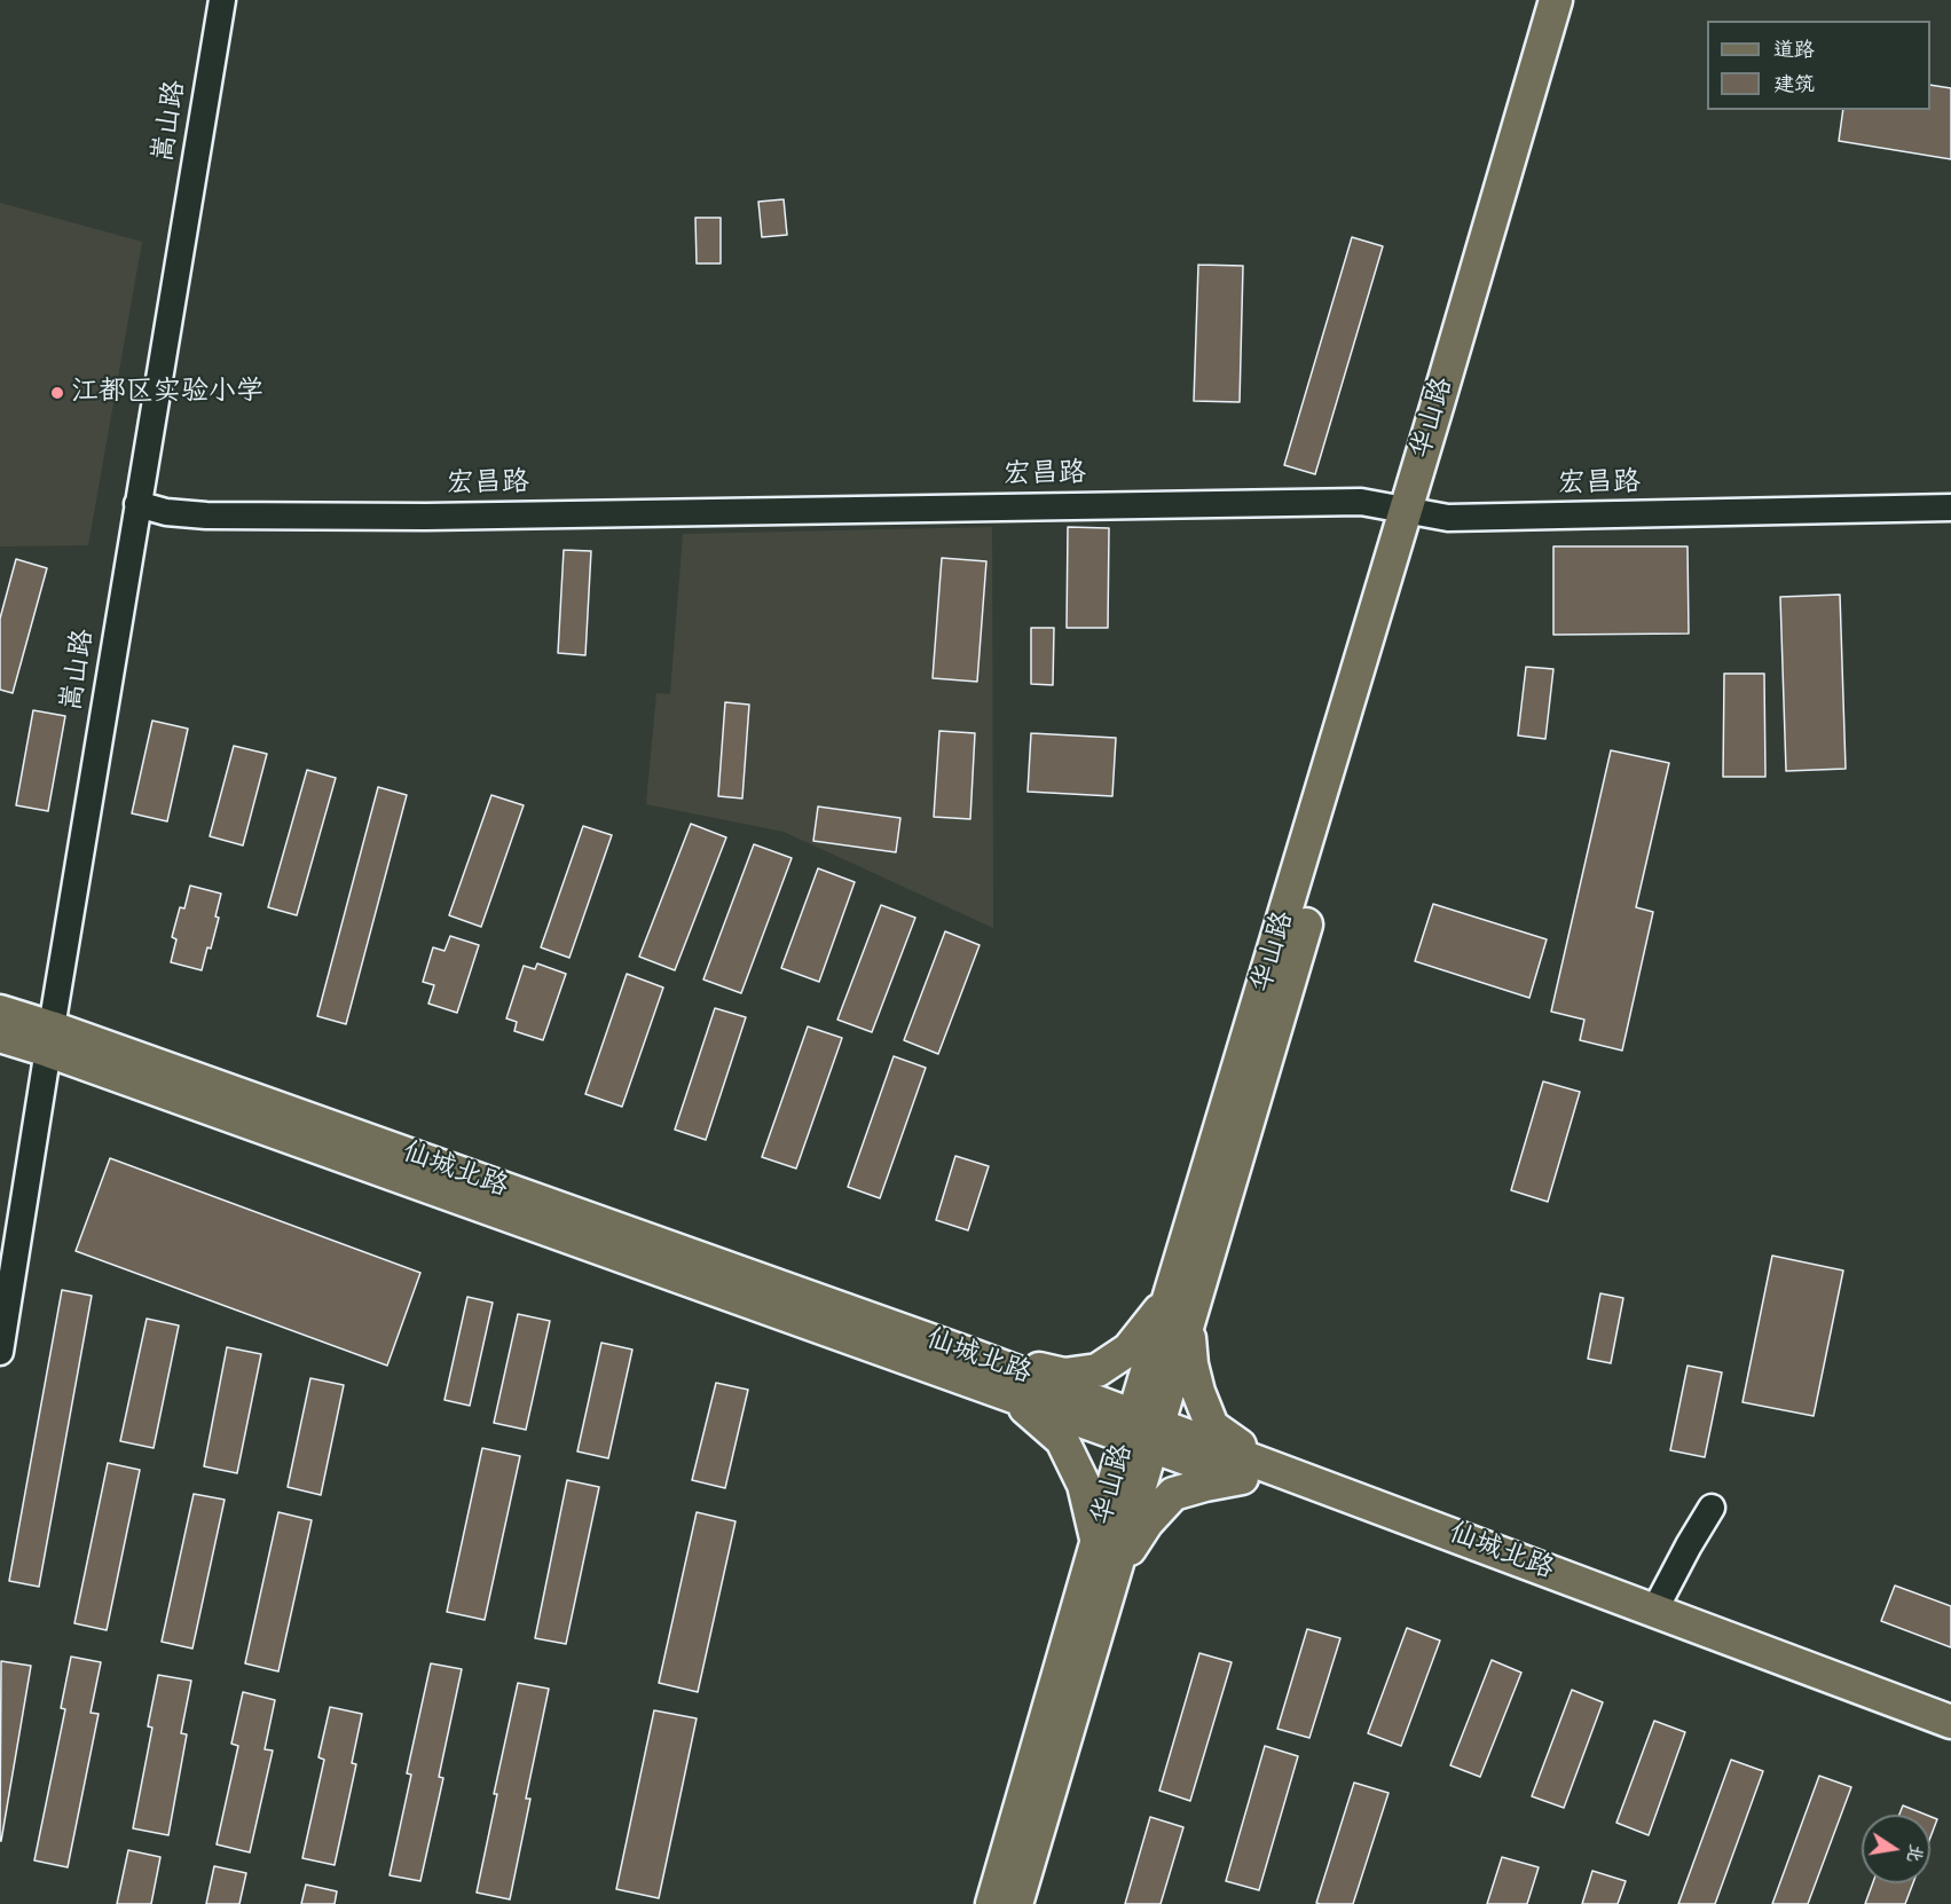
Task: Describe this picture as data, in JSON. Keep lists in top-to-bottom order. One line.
{"streets":{"main road":["华山路","仙城北路"],"street":["嵩山路","宏昌路"]},"crossings":[["嵩山路","宏昌路"],["嵩山路","仙城北路"],["华山路","宏昌路"],["华山路","仙城北路"]],"places":["江都区实验小学"],"legend":["道路","建筑"],"north":"right"}
